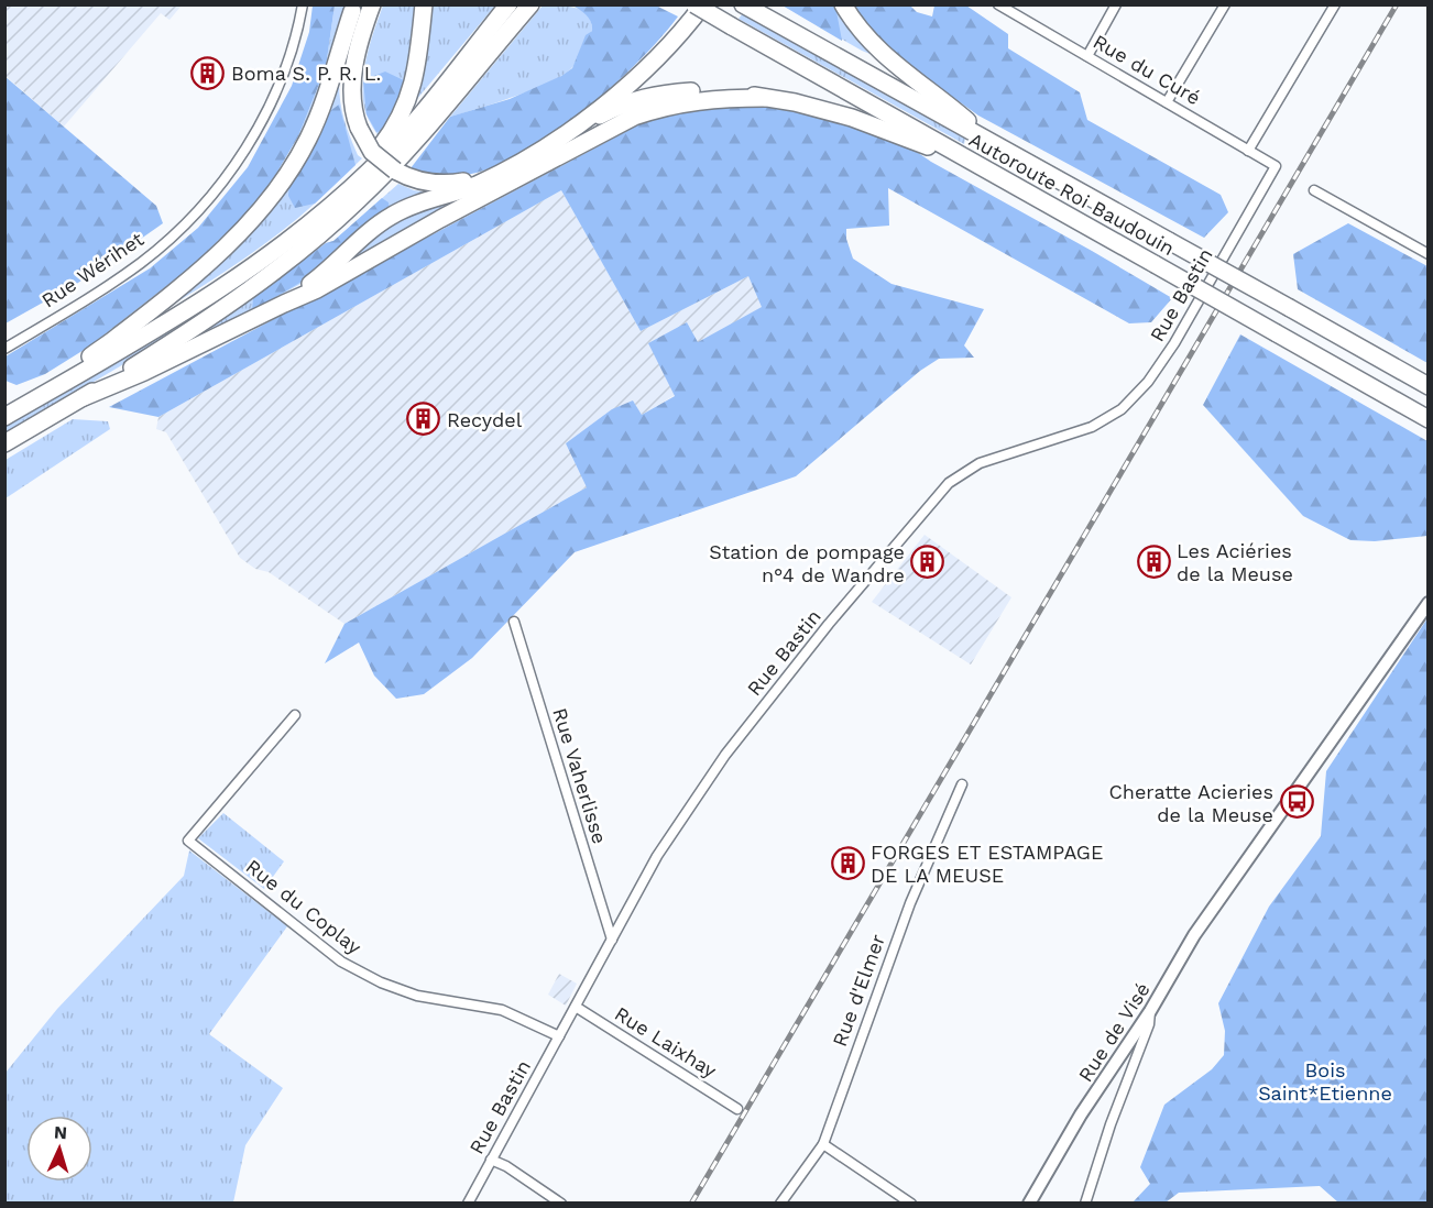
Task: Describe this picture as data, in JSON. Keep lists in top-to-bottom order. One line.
{"streets":{"highway":["Autoroute Roi Baudouin"],"street":["Rue du Curé","Rue Wérihet","Rue Bastin","Rue Vaherlisse","Rue du Coplay","Rue d'Elmer","Rue de Visé","Rue Laixhay"]},"crossings":[["Rue du Curé","Rue Bastin"],["Rue Bastin","Rue Vaherlisse"],["Rue Bastin","Rue du Coplay"],["Rue Bastin","Rue Laixhay"]],"parks":["Bois Saint*Etienne"],"places":{"building":["Boma S. P. R. L.","Recydel","Les Aciéries de la Meuse","Station de pompage n°4 de Wandre","FORGES ET ESTAMPAGE DE LA MEUSE"],"bus stop":["Cheratte Acieries de la Meuse"]},"north":"top"}
